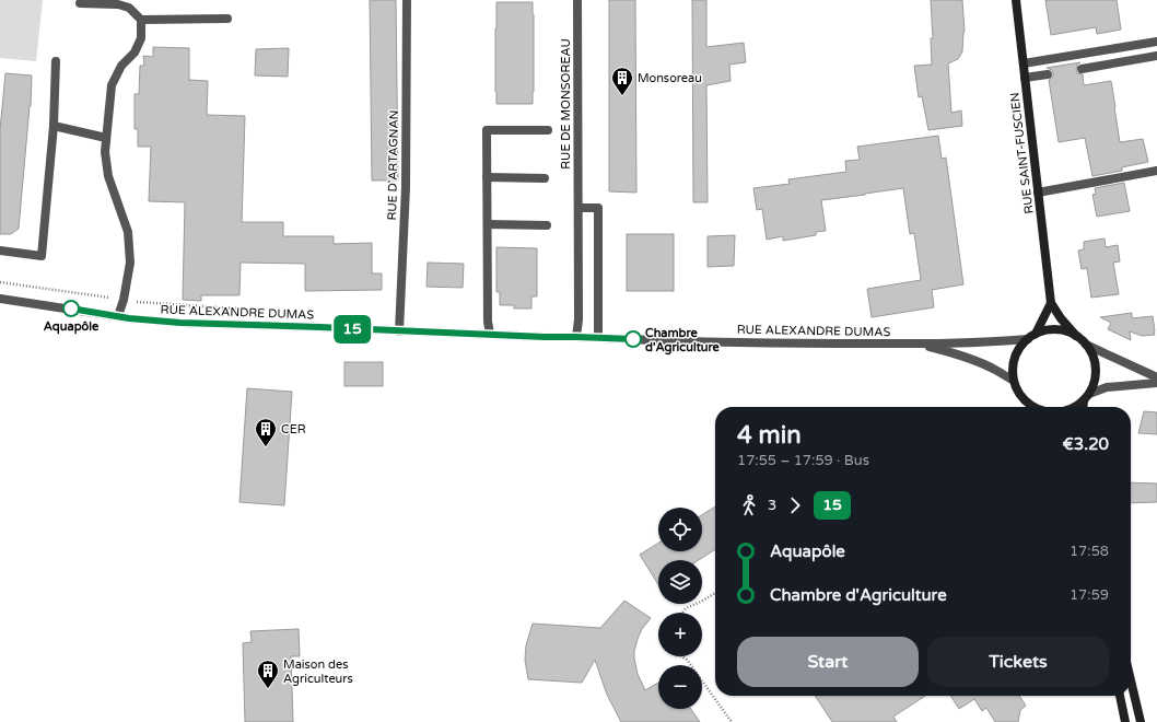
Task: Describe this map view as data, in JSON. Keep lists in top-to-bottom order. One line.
{"streets":{"main road":["RUE SAINT-FUSCIEN"],"street":["RUE DE MONSOREAU","RUE D'ARTAGNAN","RUE ALEXANDRE DUMAS"]},"crossings":[["RUE DE MONSOREAU","RUE ALEXANDRE DUMAS"],["RUE D'ARTAGNAN","RUE ALEXANDRE DUMAS"]],"places":{"building":["Monsoreau","CER","Maison des Agriculteurs"],"other":["Aquapôle","Chambre d'Agriculture"]},"lines":["bus line 15"],"page":{"on_map":"15","heading":["4 min","17:55 – 17:59 · Bus","€3.20"],"legs":["3","15"],"map_buttons":["+","−"],"list":[{"name":"Aquapôle","value":"17:58"},{"name":"Chambre d'Agriculture","value":"17:59"}],"buttons":["Start","Tickets"]}}
